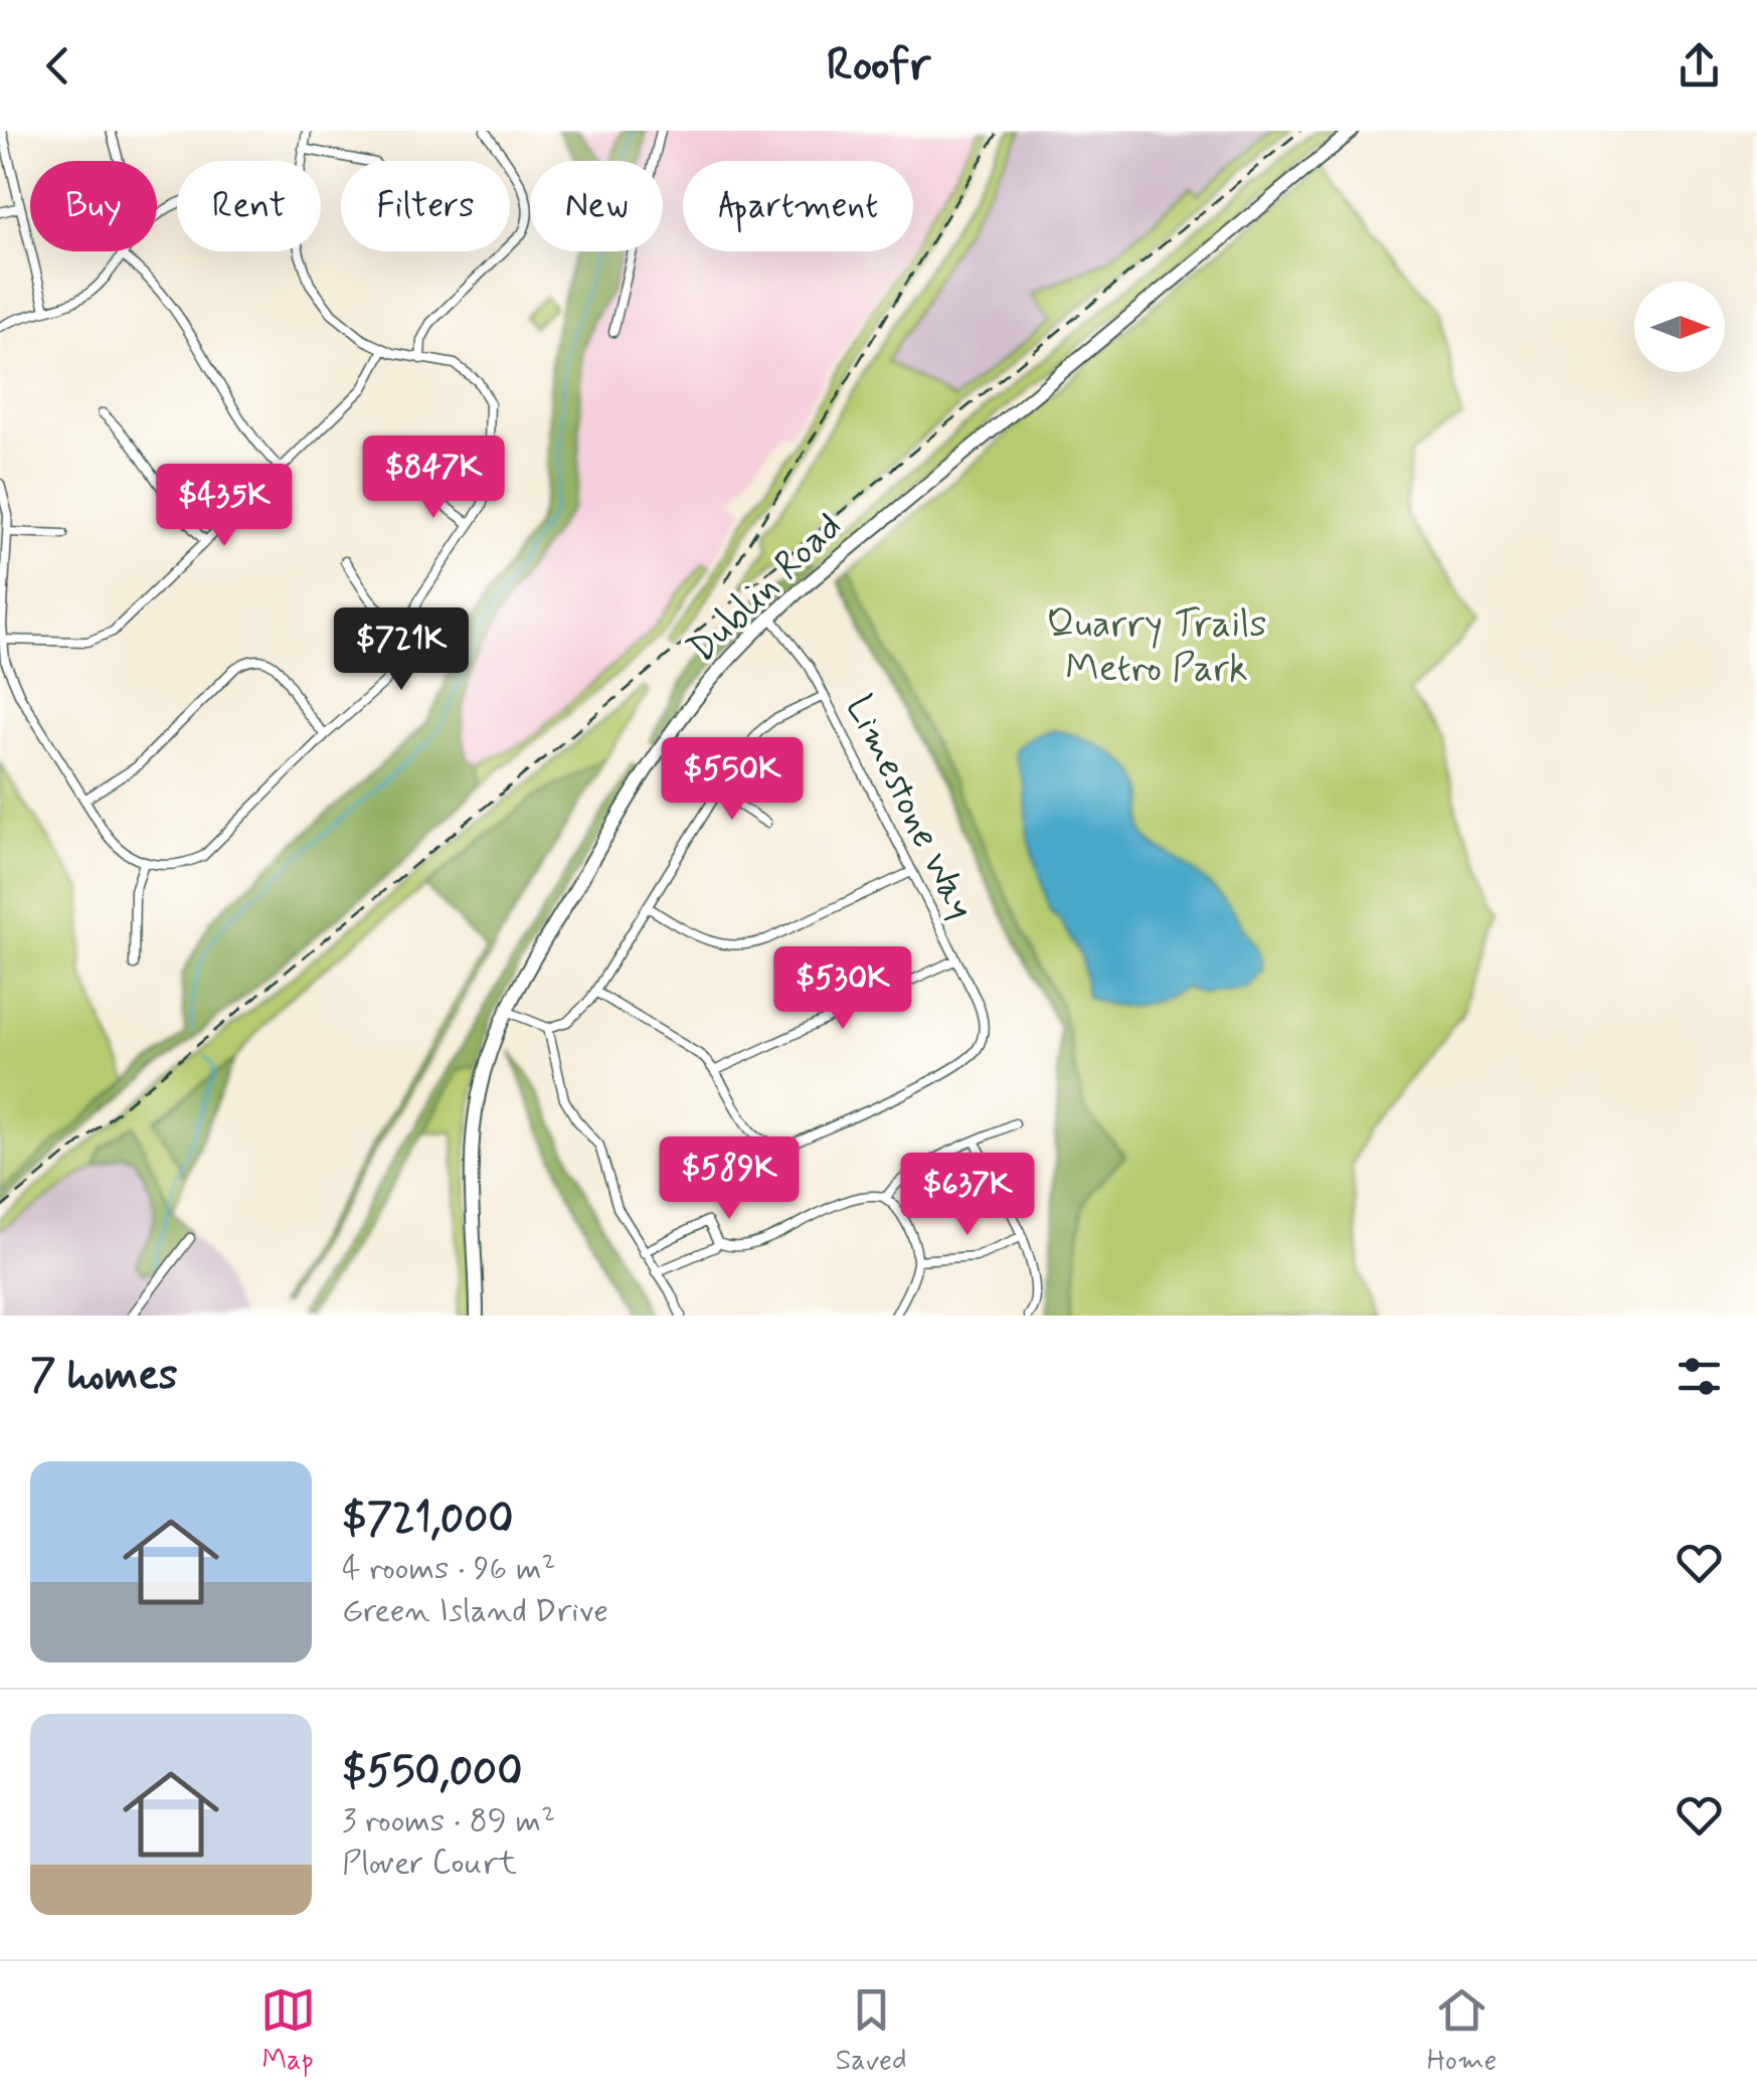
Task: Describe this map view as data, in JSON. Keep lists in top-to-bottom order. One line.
{"streets":{"main road":["Dublin Road"],"street":["Limestone Way"]},"crossings":[["Dublin Road","Limestone Way"]],"parks":["Quarry Trails Metro Park"],"north":"right","page":{"header":"Roofr","chip":["Buy","Rent","Filters","New","Apartment"],"price":["$847K","$435K","$721K","$550K","$530K","$589K","$637K"],"heading":"7 homes","list":[{"name":"$721,000","note":"4 rooms · 96 m² · Green Island Drive"},{"name":"$550,000","note":"3 rooms · 89 m² · Plover Court"}],"tabs":["Map","Saved","Home"]}}
